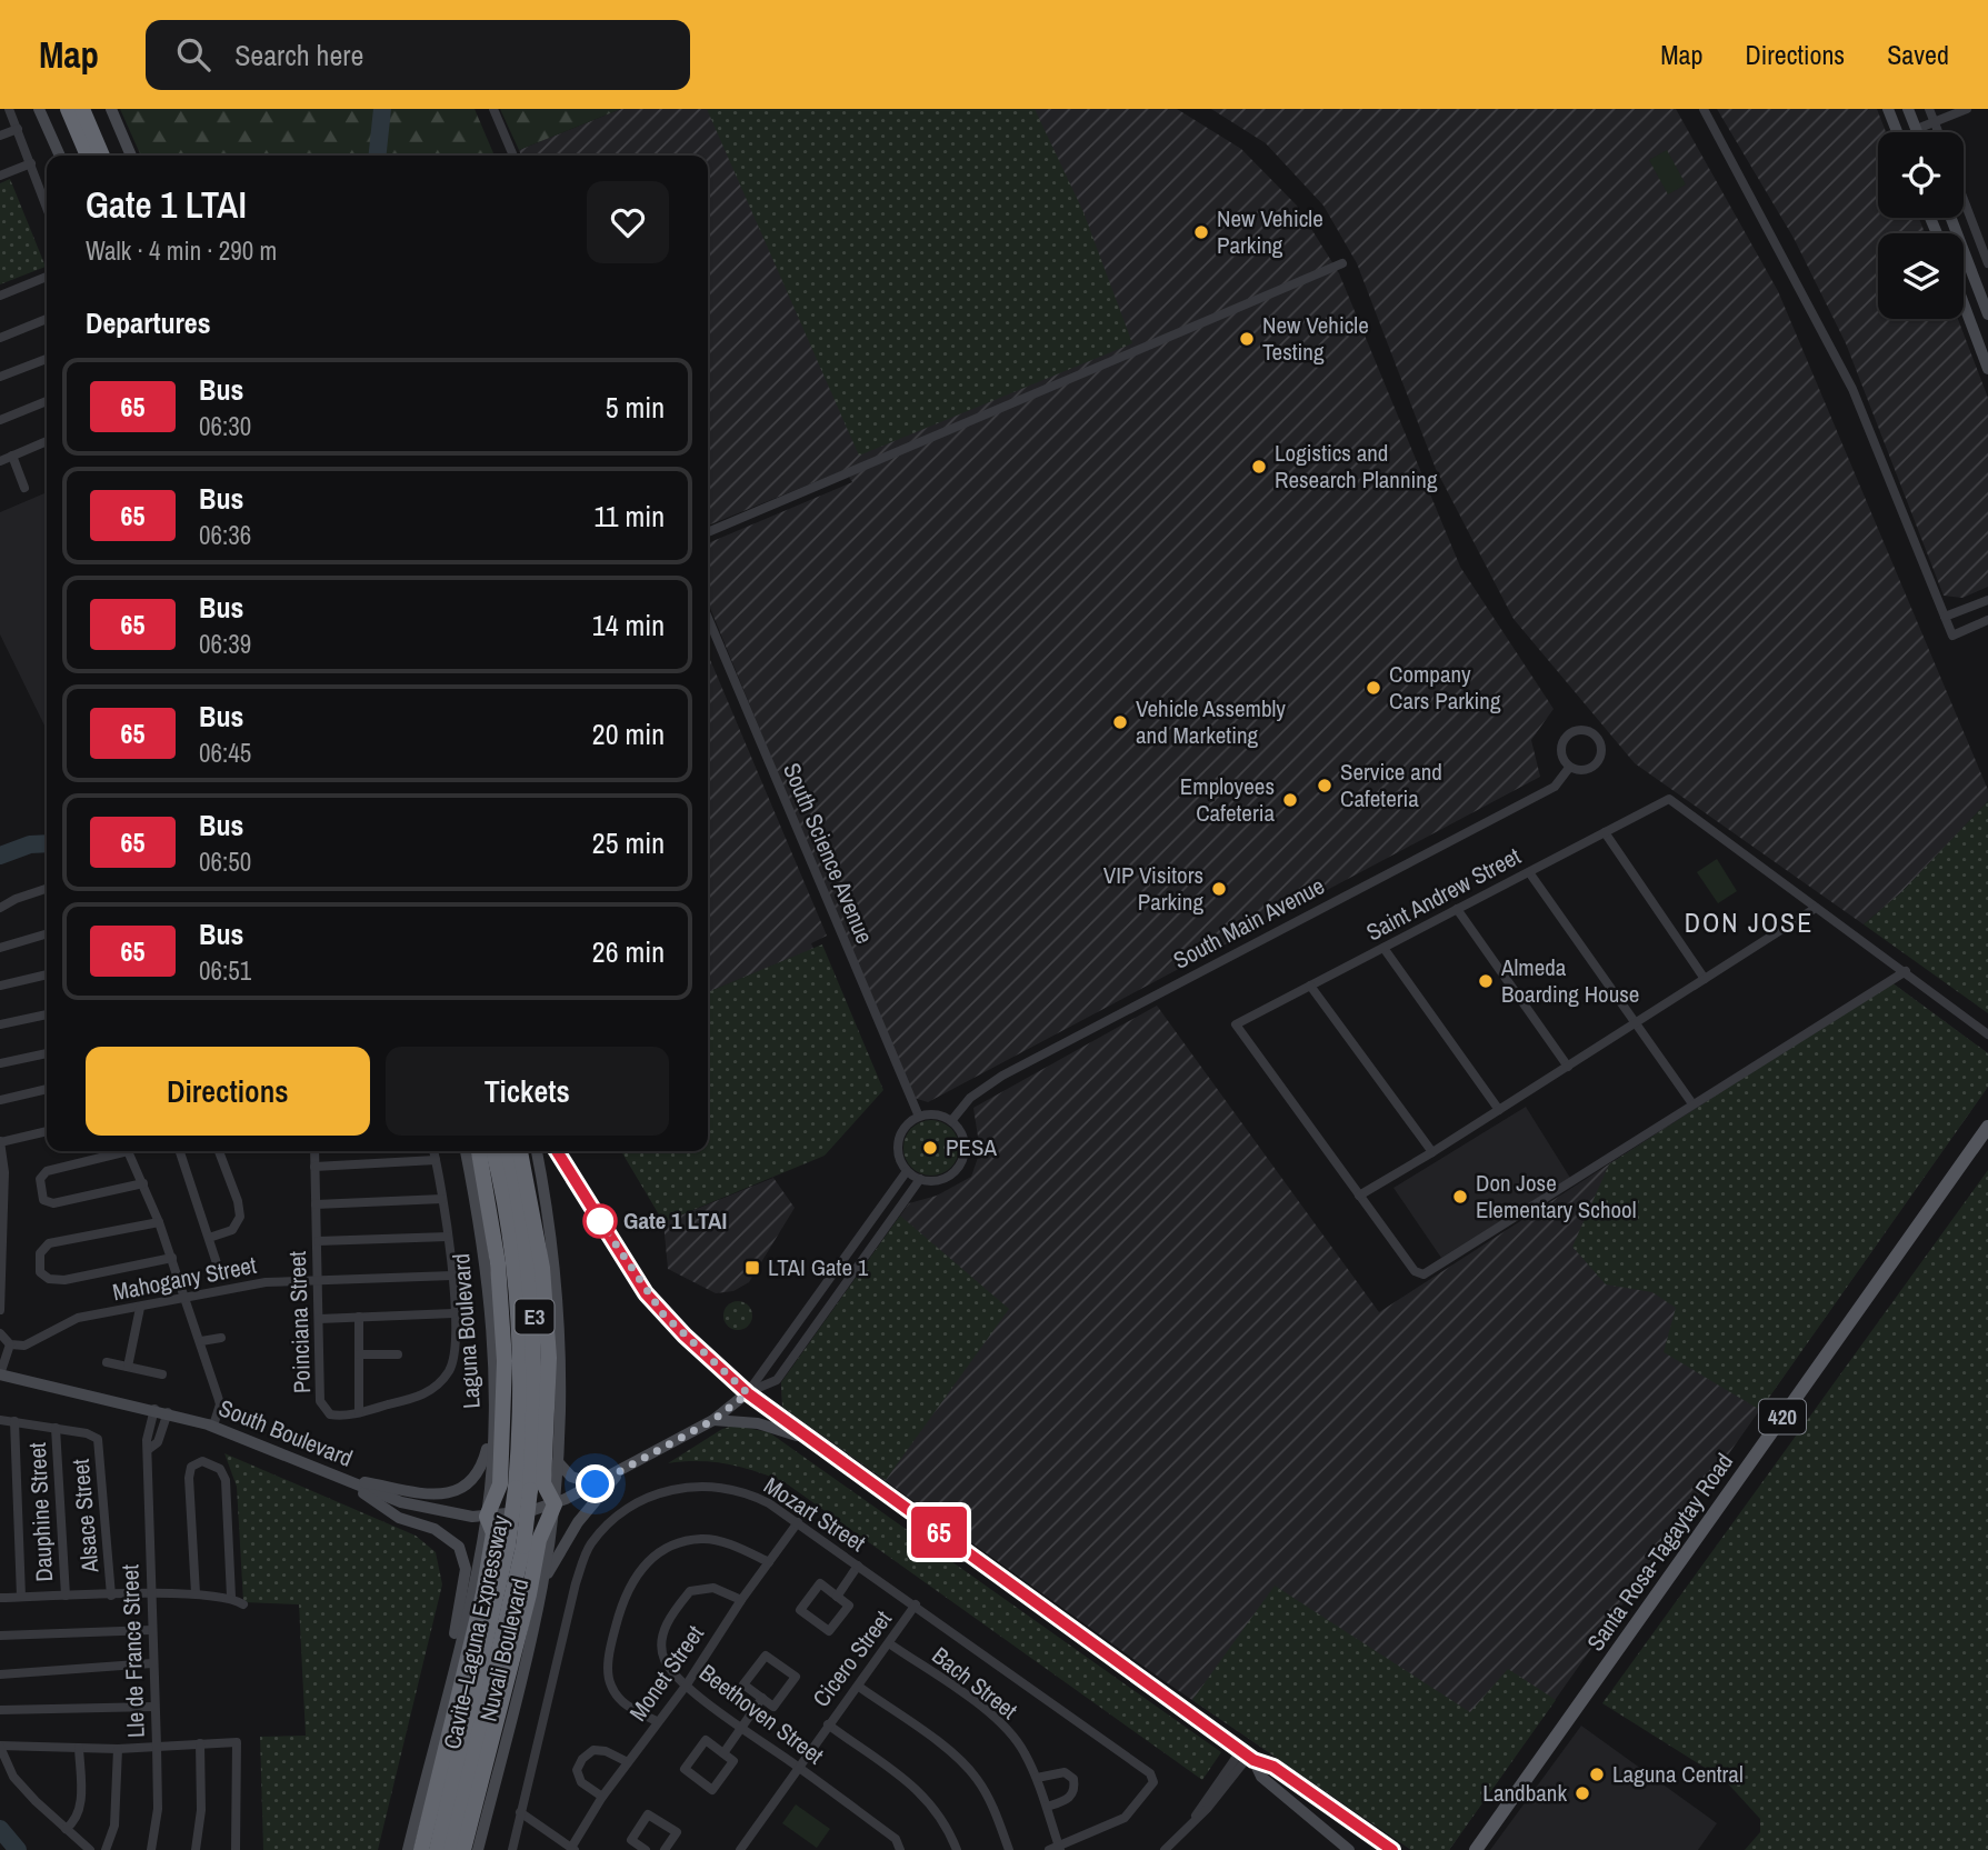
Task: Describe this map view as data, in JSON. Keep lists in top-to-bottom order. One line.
{"streets":{"highway":["E3","Cavite–Laguna Expressway"],"main road":["Laguna Boulevard","420","South Boulevard","Santa Rosa-Tagaytay Road","Nuvali Boulevard"],"street":["South Science Avenue","Saint Andrew Street","South Main Avenue","Mahogany Street","Poinciana Street","Dauphine Street","Mozart Street","Alsace Street","Lle de France Street","Cicero Street","Monet Street","Bach Street","Beethoven Street"]},"crossings":[["South Science Avenue","South Main Avenue"],["Mahogany Street","Poinciana Street"],["Laguna Boulevard","South Boulevard"],["Laguna Boulevard","Nuvali Boulevard"],["South Boulevard","Nuvali Boulevard"],["South Boulevard","Lle de France Street"],["Dauphine Street","Alsace Street"],["Mozart Street","Cicero Street"],["Mozart Street","Monet Street"],["Mozart Street","Bach Street"],["Cicero Street","Bach Street"],["Cicero Street","Beethoven Street"],["Monet Street","Beethoven Street"]],"districts":["DON JOSE"],"places":{"other":["New Vehicle Parking","New Vehicle Testing","Logistics and Research Planning","Company Cars Parking","Vehicle Assembly and Marketing","Service and Cafeteria","Employees Cafeteria","VIP Visitors Parking","Almeda Boarding House","PESA","Don Jose Elementary School","Gate 1 LTAI","Laguna Central","Landbank"],"transit":["LTAI Gate 1"]},"lines":["bus line 65"],"page":{"header":"Map","search":"Search here","nav":["Map","Directions","Saved"],"on_map":"65","heading":[["Gate 1 LTAI","Walk · 4 min · 290 m"],"Departures"],"list":[{"mark":"65","name":"Bus","note":"06:30","value":"5 min"},{"mark":"65","name":"Bus","note":"06:36","value":"11 min"},{"mark":"65","name":"Bus","note":"06:39","value":"14 min"},{"mark":"65","name":"Bus","note":"06:45","value":"20 min"},{"mark":"65","name":"Bus","note":"06:50","value":"25 min"},{"mark":"65","name":"Bus","note":"06:51","value":"26 min"}],"buttons":["Directions","Tickets"]}}
